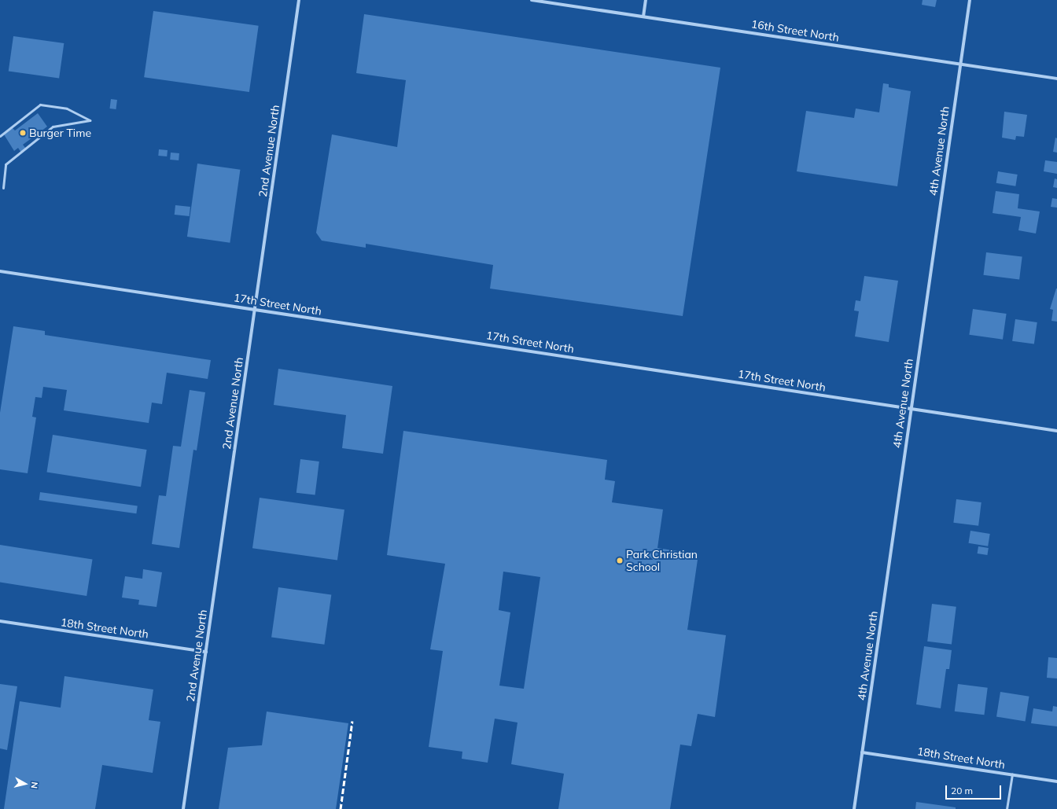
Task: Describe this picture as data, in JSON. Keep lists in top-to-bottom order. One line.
{"streets":{"street":["16th Street North","2nd Avenue North","4th Avenue North","17th Street North","18th Street North"]},"crossings":[["16th Street North","4th Avenue North"],["2nd Avenue North","17th Street North"],["2nd Avenue North","18th Street North"],["4th Avenue North","17th Street North"],["4th Avenue North","18th Street North"]],"places":["Burger Time","Park Christian School"],"scale_bar":"20 m","north":"right"}
